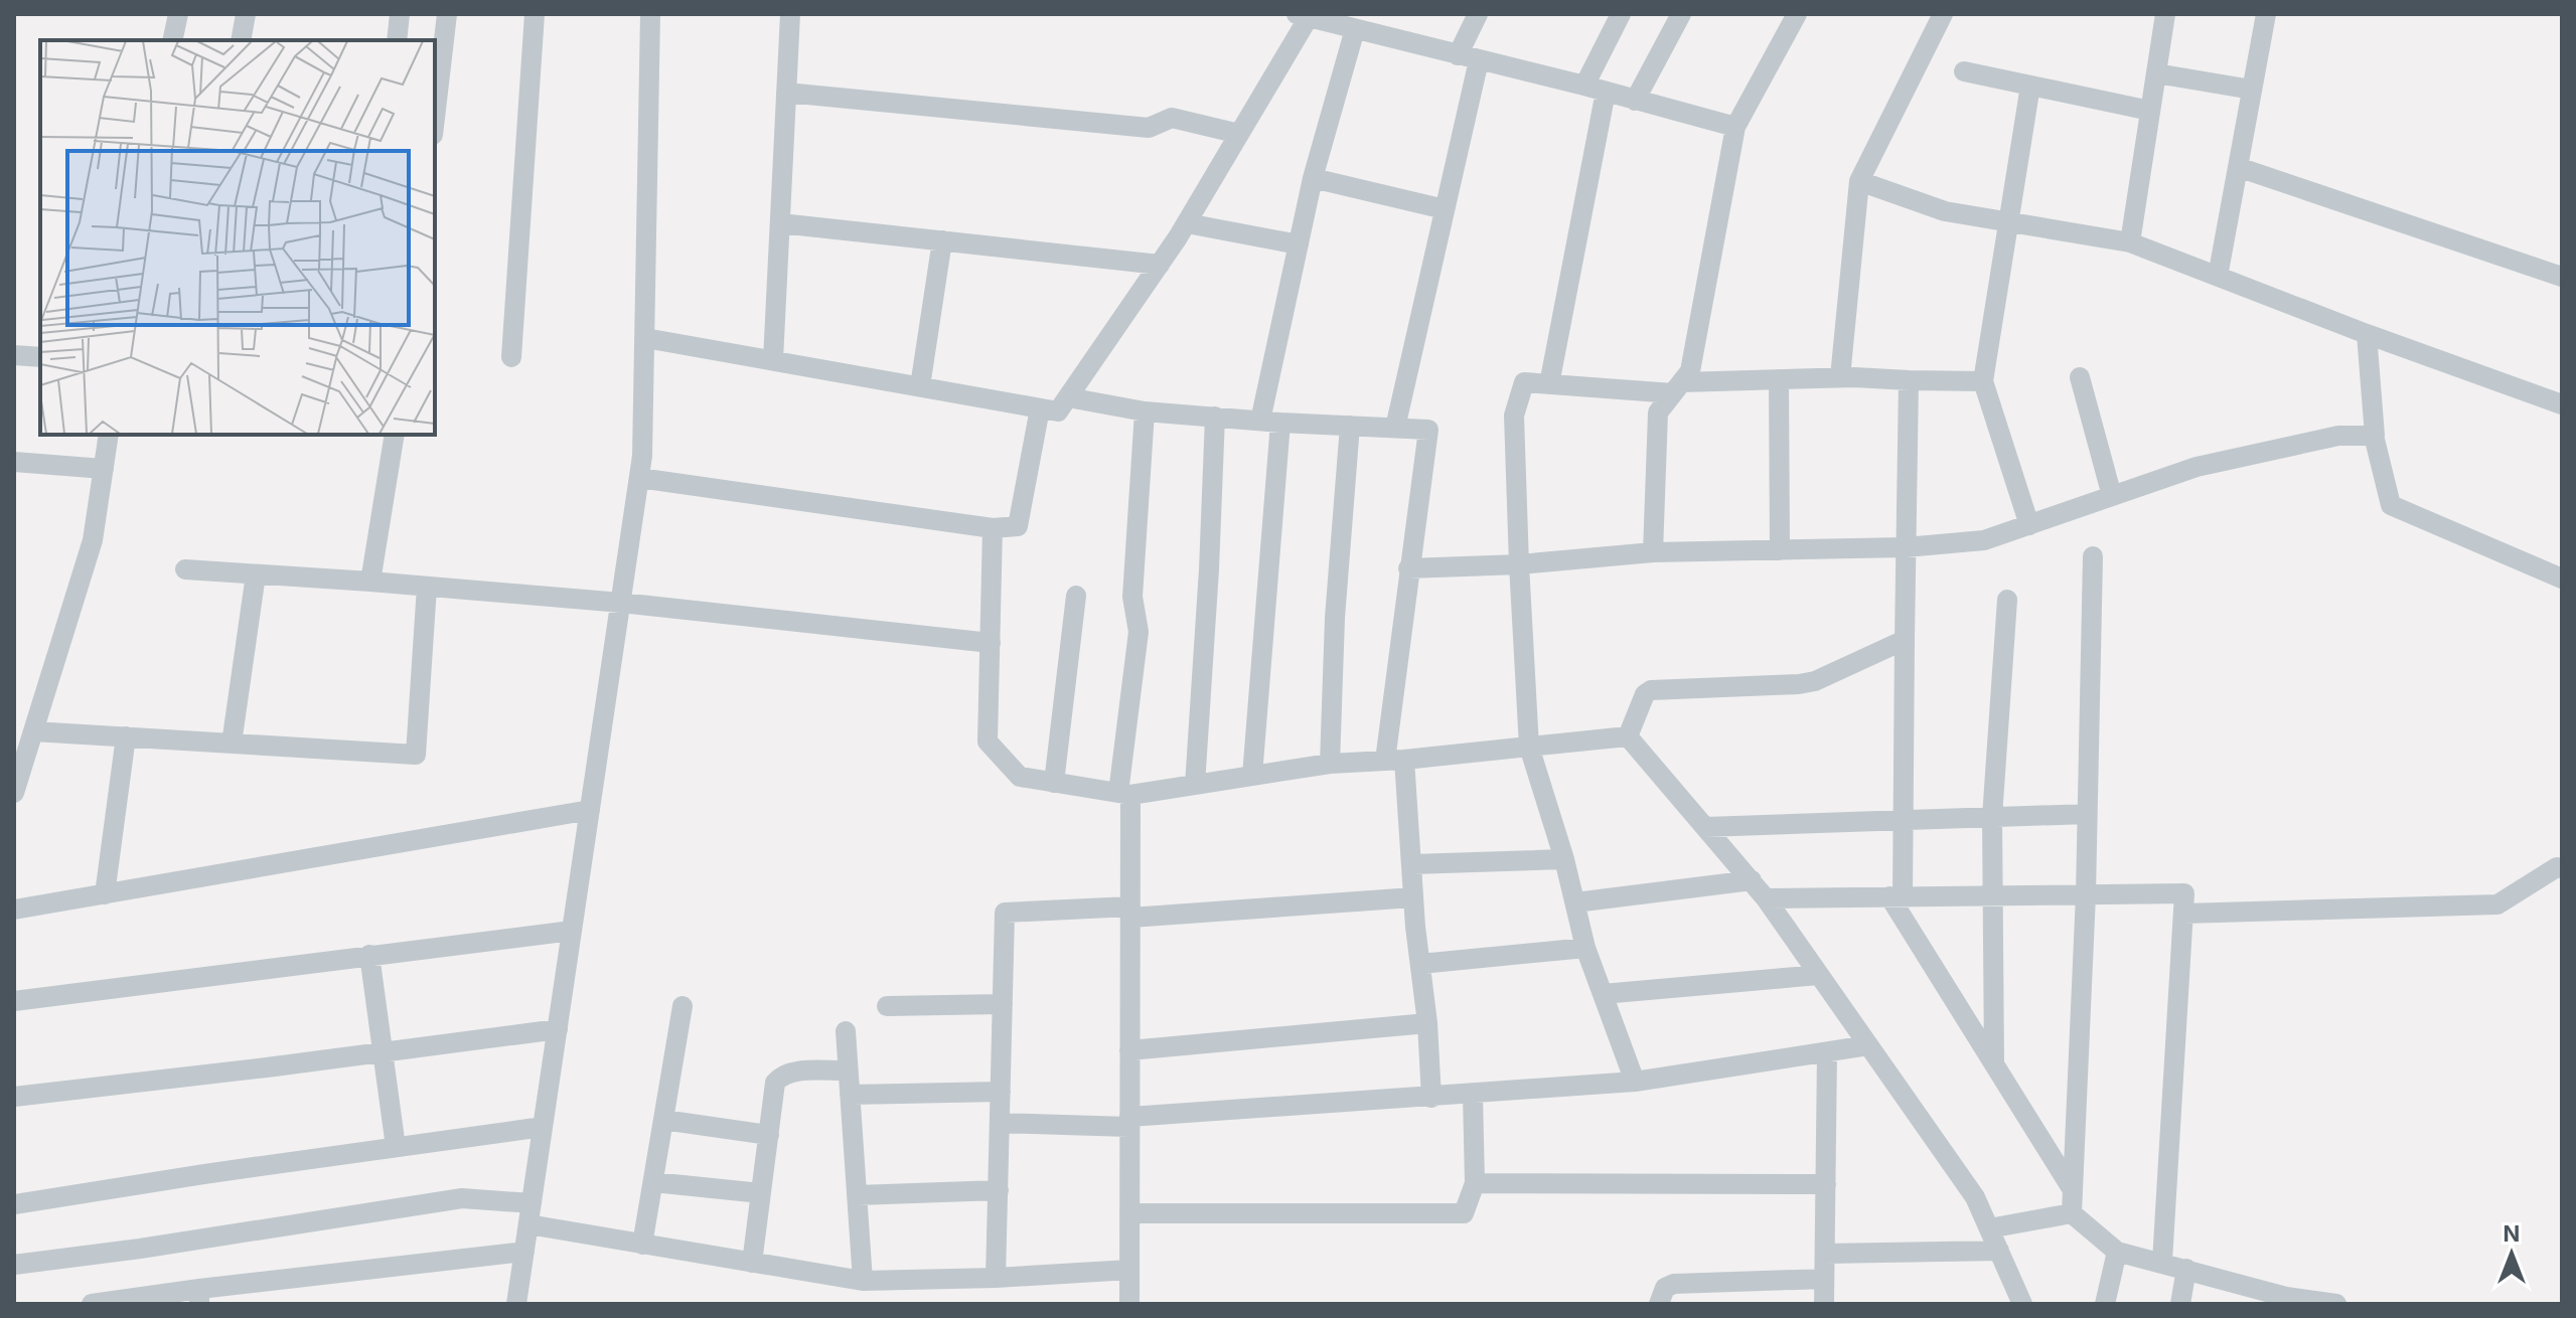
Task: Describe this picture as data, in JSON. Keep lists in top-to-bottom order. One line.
{"north":"top"}
